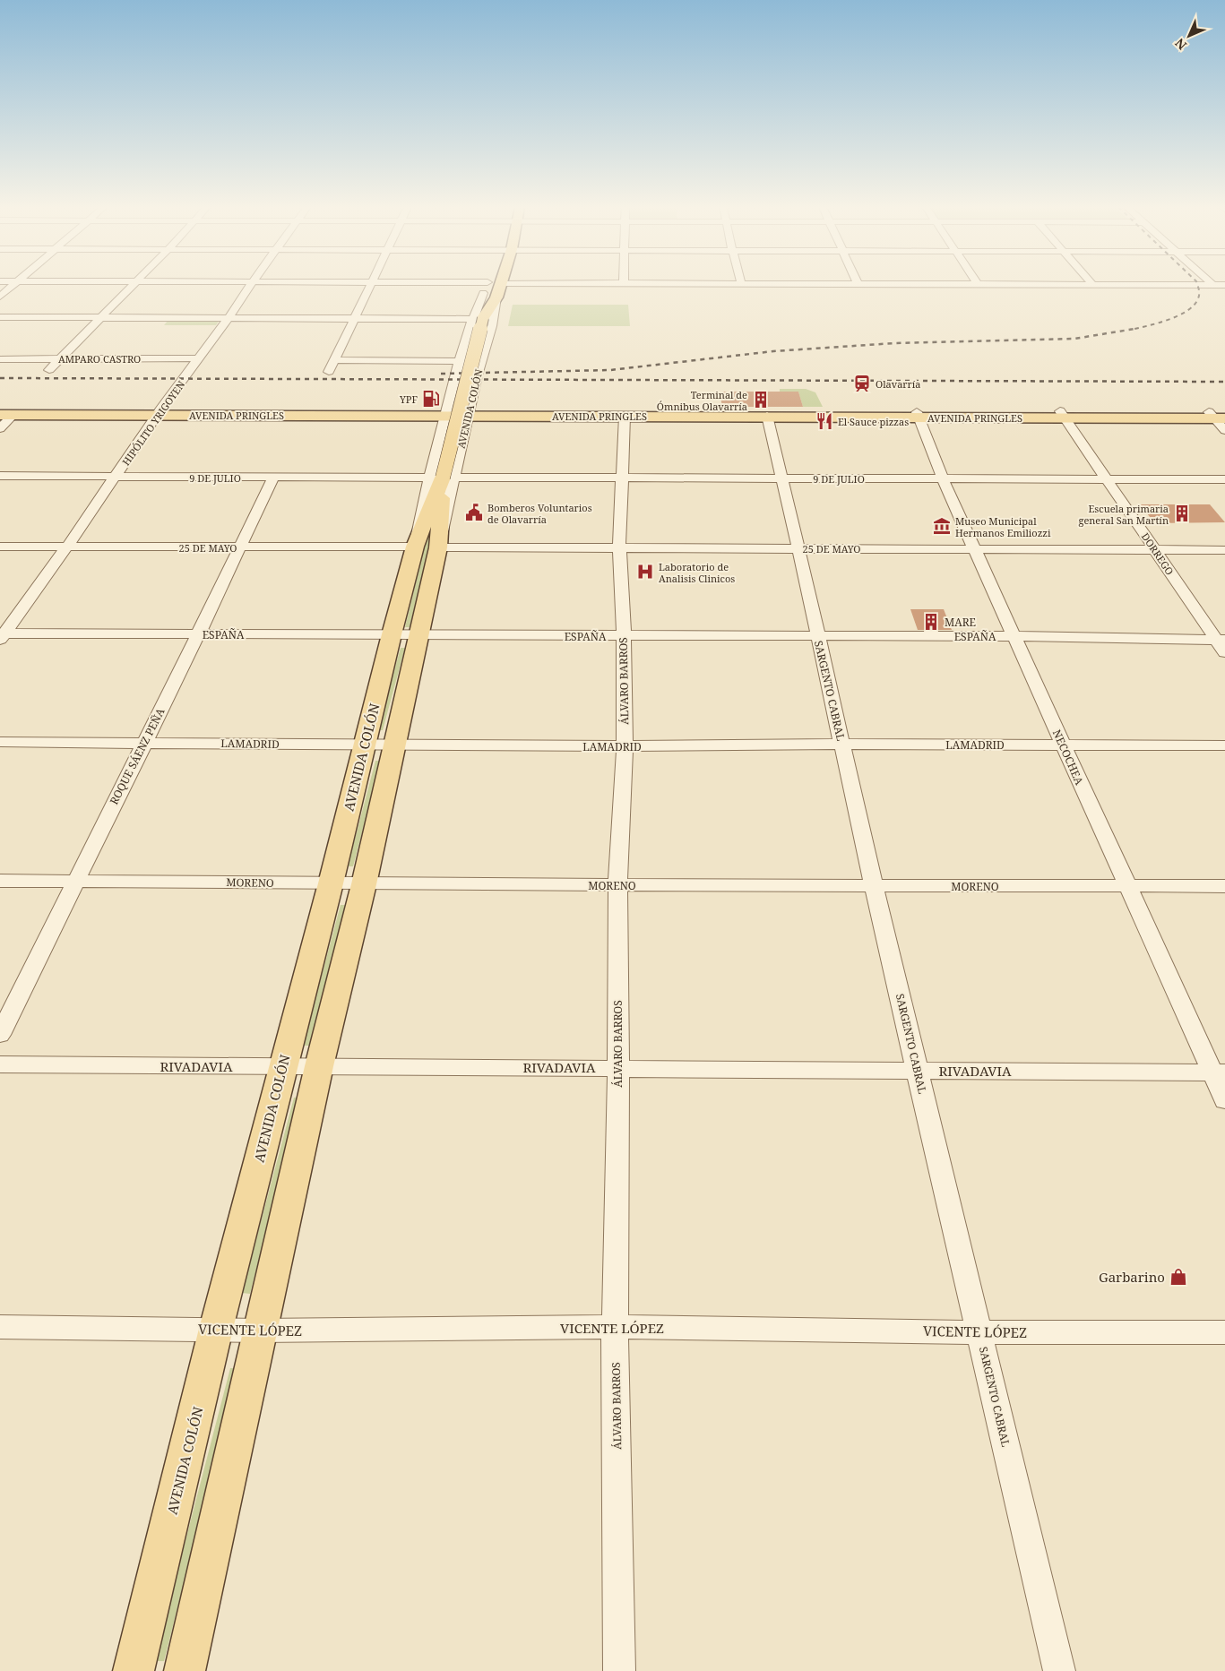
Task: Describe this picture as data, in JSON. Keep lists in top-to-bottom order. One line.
{"streets":{"main road":["AVENIDA COLÓN","AVENIDA PRINGLES"],"street":["AMPARO CASTRO","HIPÓLITO YRIGOYEN","9 DE JULIO","25 DE MAYO","DORREGO","ESPAÑA","ÁLVARO BARROS","SARGENTO CABRAL","LAMADRID","ROQUE SÁENZ PEÑA","NECOCHEA","MORENO","RIVADAVIA","VICENTE LÓPEZ"]},"crossings":[["AMPARO CASTRO","HIPÓLITO YRIGOYEN"],["AVENIDA COLÓN","AVENIDA PRINGLES"],["AVENIDA COLÓN","9 DE JULIO"],["AVENIDA COLÓN","25 DE MAYO"],["AVENIDA COLÓN","ESPAÑA"],["AVENIDA COLÓN","LAMADRID"],["AVENIDA COLÓN","MORENO"],["AVENIDA COLÓN","RIVADAVIA"],["AVENIDA COLÓN","VICENTE LÓPEZ"],["AVENIDA PRINGLES","HIPÓLITO YRIGOYEN"],["AVENIDA PRINGLES","DORREGO"],["AVENIDA PRINGLES","ÁLVARO BARROS"],["AVENIDA PRINGLES","SARGENTO CABRAL"],["AVENIDA PRINGLES","NECOCHEA"],["HIPÓLITO YRIGOYEN","9 DE JULIO"],["HIPÓLITO YRIGOYEN","25 DE MAYO"],["HIPÓLITO YRIGOYEN","ESPAÑA"],["9 DE JULIO","DORREGO"],["9 DE JULIO","ÁLVARO BARROS"],["9 DE JULIO","SARGENTO CABRAL"],["9 DE JULIO","ROQUE SÁENZ PEÑA"],["9 DE JULIO","NECOCHEA"],["25 DE MAYO","DORREGO"],["25 DE MAYO","ÁLVARO BARROS"],["25 DE MAYO","SARGENTO CABRAL"],["25 DE MAYO","ROQUE SÁENZ PEÑA"],["25 DE MAYO","NECOCHEA"],["DORREGO","ESPAÑA"],["ESPAÑA","ÁLVARO BARROS"],["ESPAÑA","SARGENTO CABRAL"],["ESPAÑA","ROQUE SÁENZ PEÑA"],["ESPAÑA","NECOCHEA"],["ÁLVARO BARROS","LAMADRID"],["ÁLVARO BARROS","MORENO"],["ÁLVARO BARROS","RIVADAVIA"],["ÁLVARO BARROS","VICENTE LÓPEZ"],["SARGENTO CABRAL","LAMADRID"],["SARGENTO CABRAL","MORENO"],["SARGENTO CABRAL","RIVADAVIA"],["SARGENTO CABRAL","VICENTE LÓPEZ"],["LAMADRID","ROQUE SÁENZ PEÑA"],["LAMADRID","NECOCHEA"],["ROQUE SÁENZ PEÑA","MORENO"],["NECOCHEA","MORENO"],["NECOCHEA","RIVADAVIA"]],"places":{"station":["Olavarría"],"fuel station":["YPF"],"building":["Terminal de Ómnibus Olavarría","Escuela primaria general San Martín","MARE"],"restaurant":["El Sauce pizzas"],"public building":["Bomberos Voluntarios de Olavarría"],"museum":["Museo Municipal Hermanos Emiliozzi"],"hospital":["Laboratorio de Analisis Clinicos"],"shop":["Garbarino"]},"north":"bottom left"}
